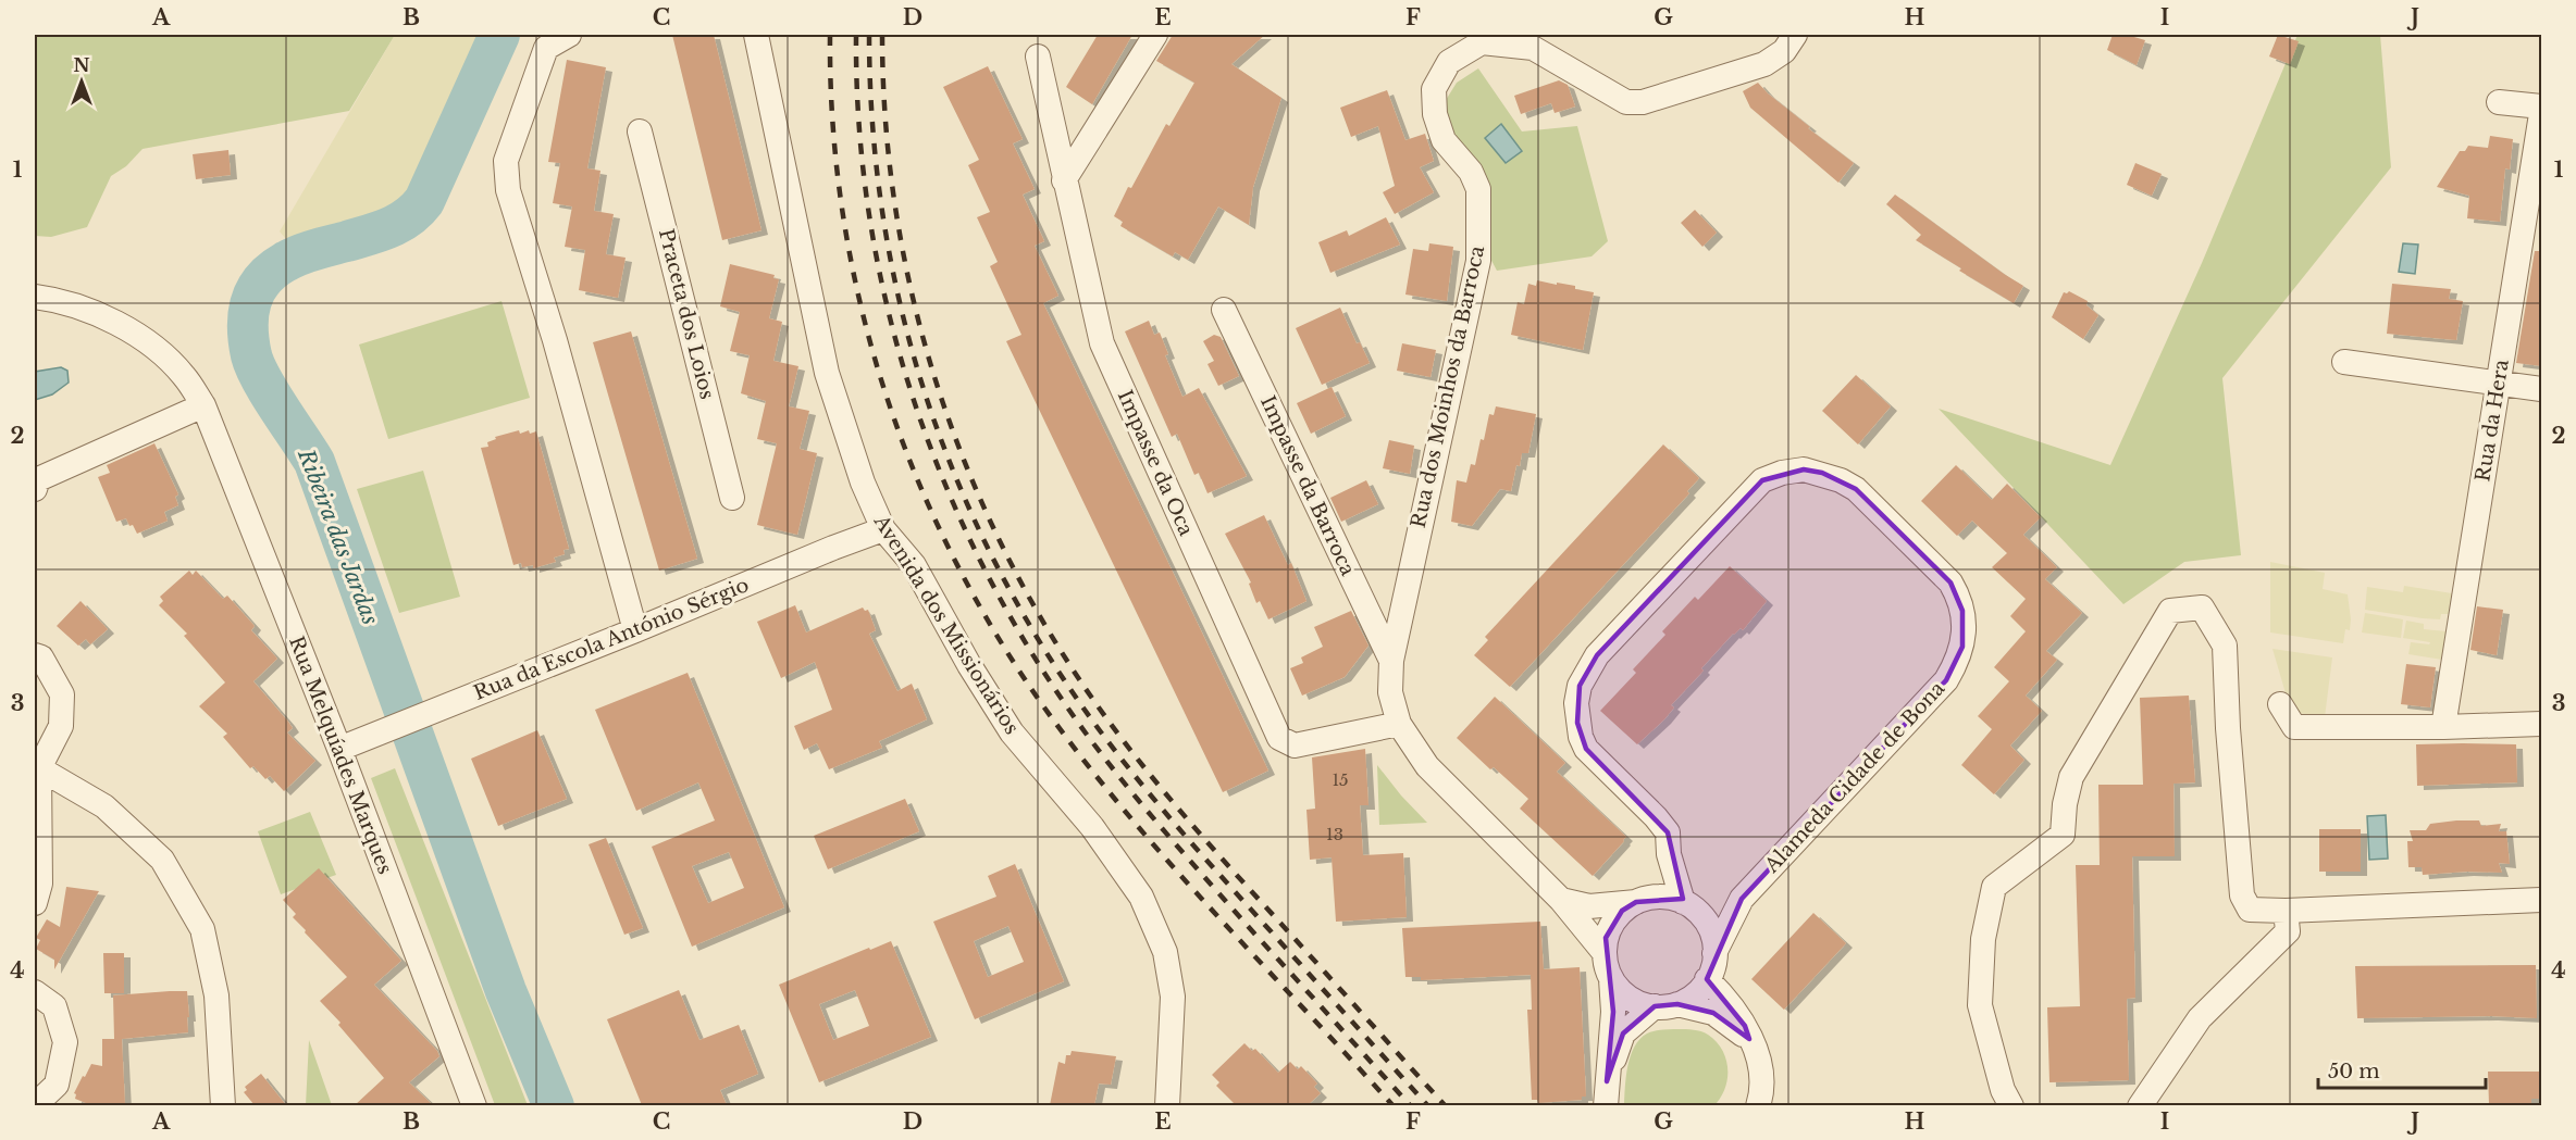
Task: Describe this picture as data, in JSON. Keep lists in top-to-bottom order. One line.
{"streets":{"street":["Praceta dos Loios","Rua dos Moinhos da Barroca","Rua da Hera","Impasse da Oca","Impasse da Barroca","Avenida dos Missionários","Rua da Escola António Sérgio","Rua Melquíades Marques","Alameda Cidade de Bona"]},"crossings":[["Rua dos Moinhos da Barroca","Impasse da Oca"],["Rua dos Moinhos da Barroca","Impasse da Barroca"],["Rua dos Moinhos da Barroca","Alameda Cidade de Bona"],["Avenida dos Missionários","Rua da Escola António Sérgio"],["Rua da Escola António Sérgio","Rua Melquíades Marques"]],"water":["Ribeira das Jardas"],"house_numbers":["15","13"],"scale_bar":"50 m","north":"top","grid":{"columns":["A","B","C","D","E","F","G","H","I","J"],"rows":["1","2","3","4"]}}
